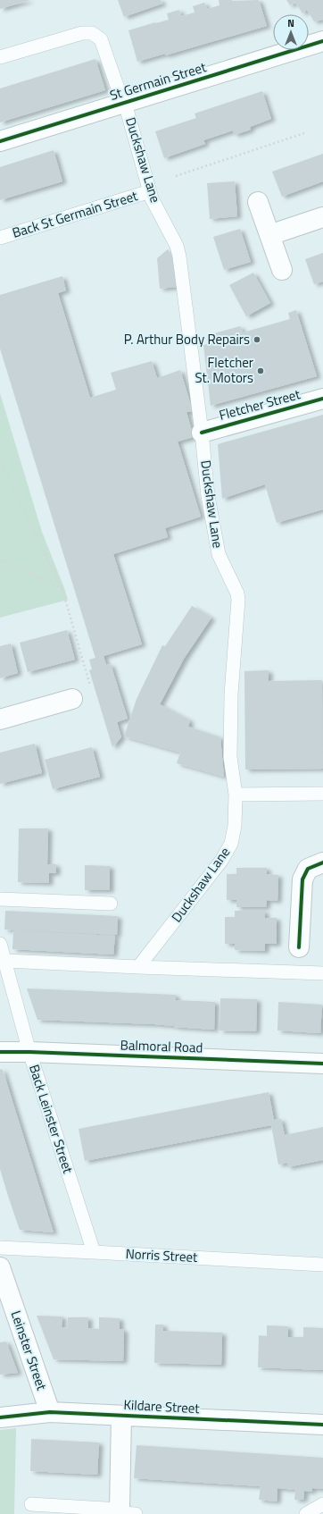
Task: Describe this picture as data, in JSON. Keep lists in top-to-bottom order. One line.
{"streets":{"street":["St Germain Street","Fletcher Street","Balmoral Road","Leinster Street","Kildare Street"],"lane":["Duckshaw Lane","Back St Germain Street","Back Leinster Street","Norris Street"]},"crossings":[["St Germain Street","Duckshaw Lane"],["Duckshaw Lane","Back St Germain Street"],["Duckshaw Lane","Fletcher Street"],["Balmoral Road","Back Leinster Street"],["Back Leinster Street","Norris Street"],["Leinster Street","Kildare Street"]],"places":["P. Arthur Body Repairs","Fletcher St. Motors"],"north":"top"}
